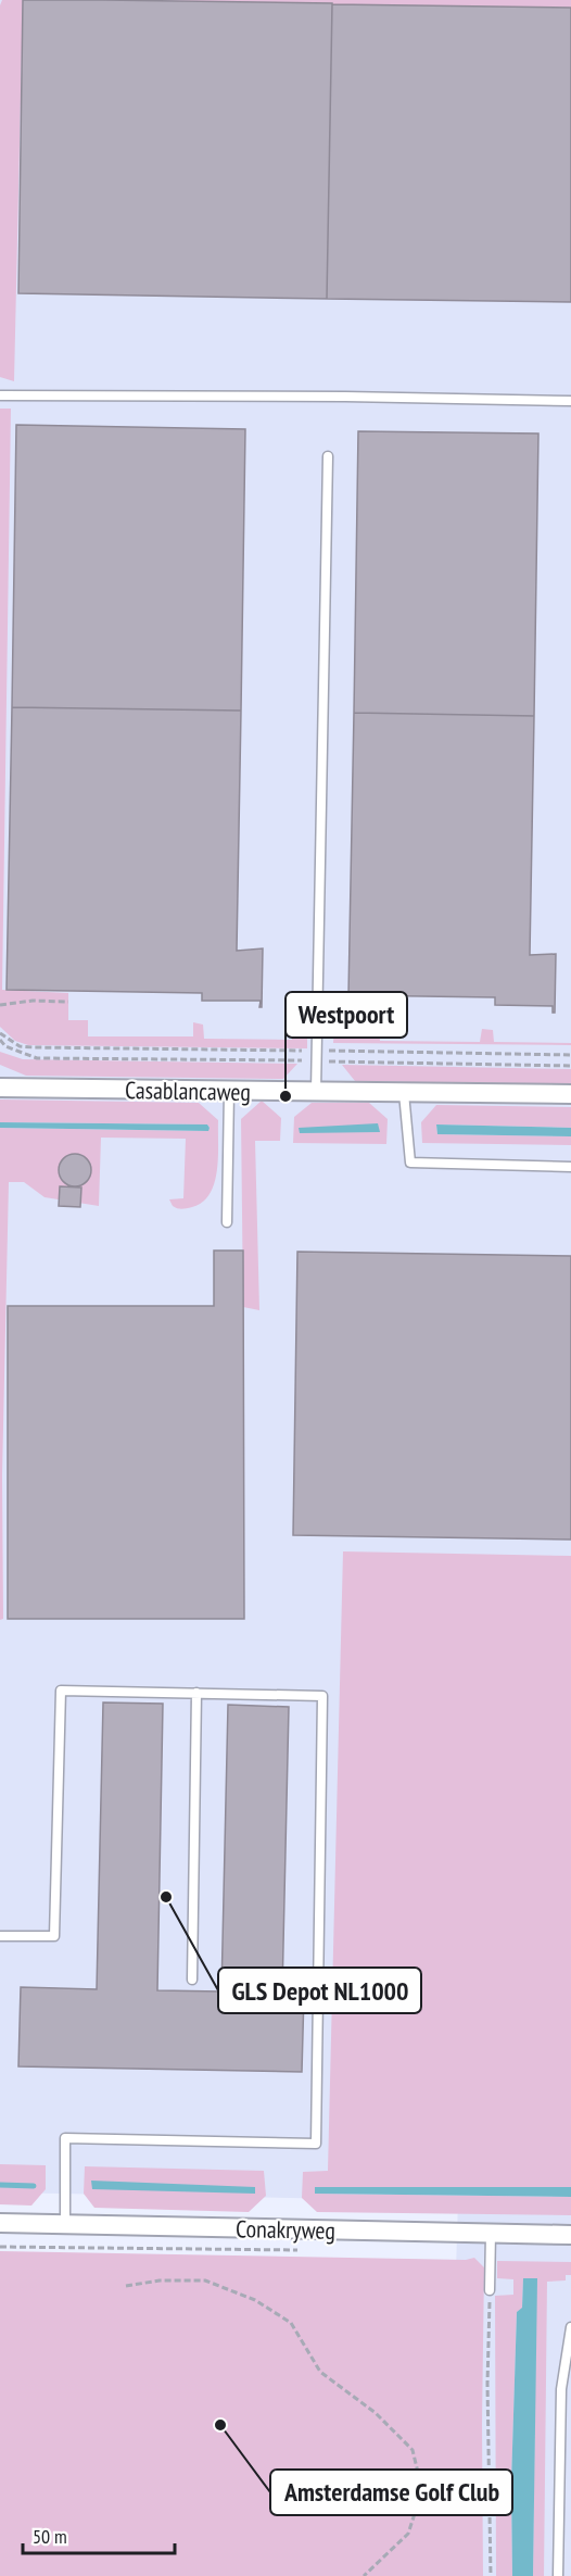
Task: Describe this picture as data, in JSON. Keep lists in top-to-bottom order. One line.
{"streets":{"street":["Casablancaweg","Conakryweg"]},"places":["Westpoort","GLS Depot NL1000","Amsterdamse Golf Club"],"scale_bar":"50 m"}
